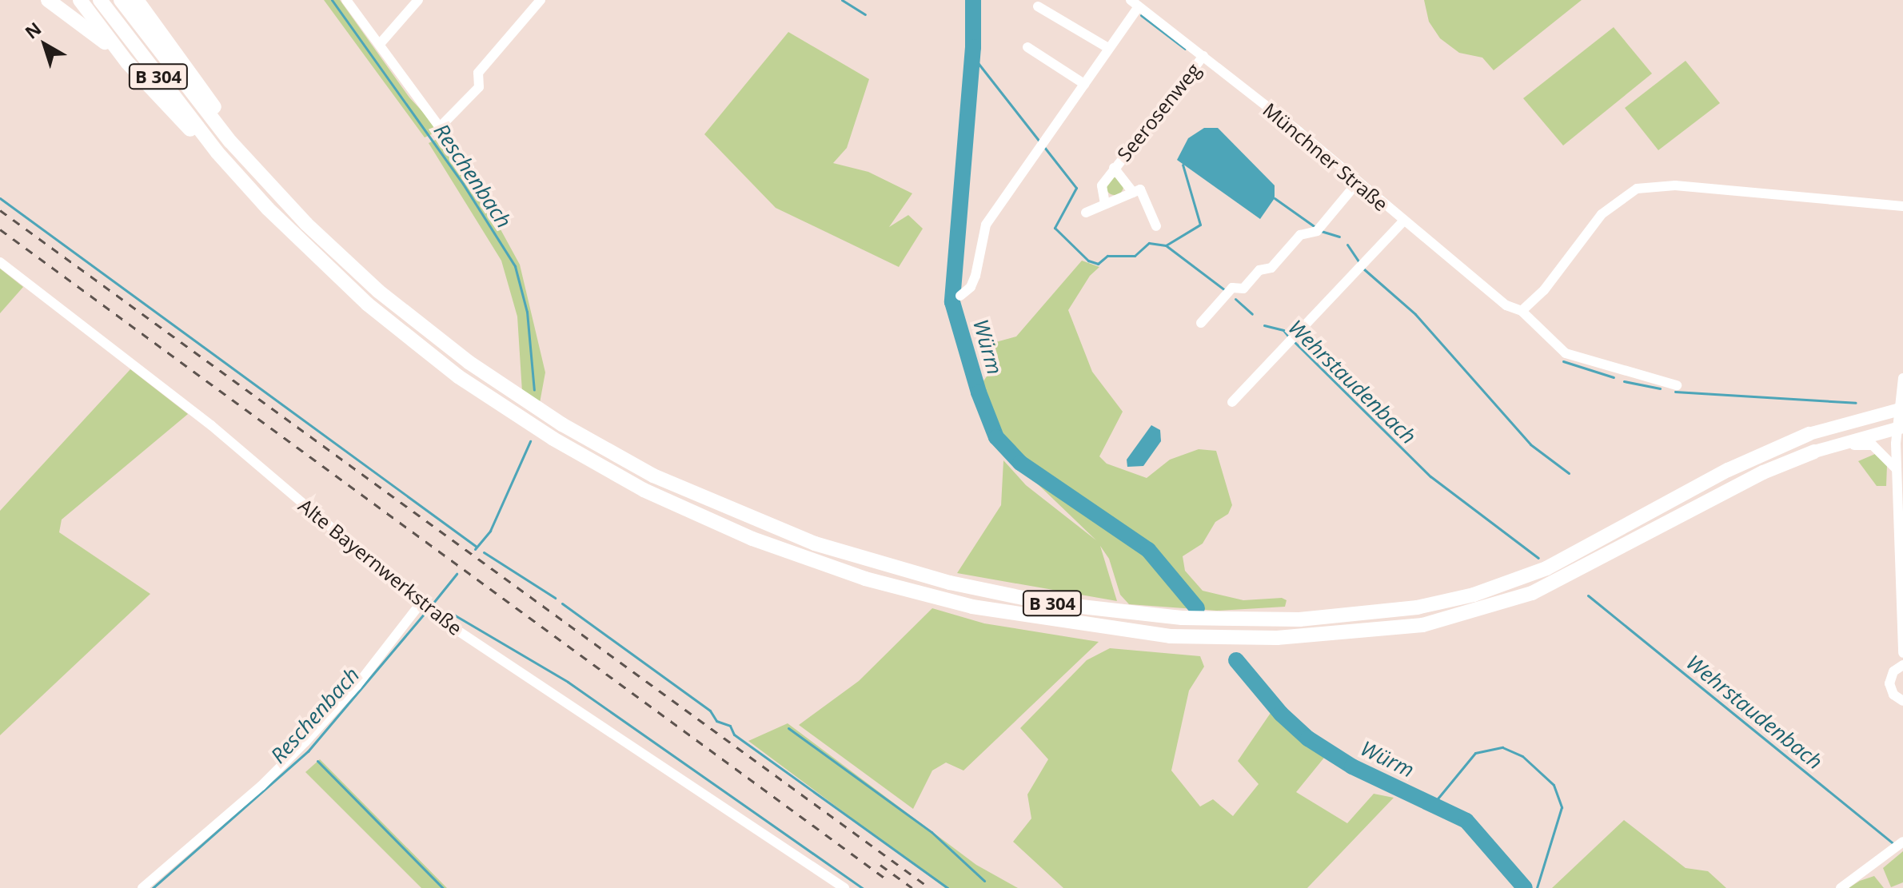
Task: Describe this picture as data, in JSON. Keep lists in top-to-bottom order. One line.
{"streets":{"highway":["B 304"],"street":["Seerosenweg","Münchner Straße","Alte Bayernwerkstraße"]},"crossings":[["Seerosenweg","Münchner Straße"]],"water":["Reschenbach","Würm","Wehrstaudenbach"],"north":"top left"}
